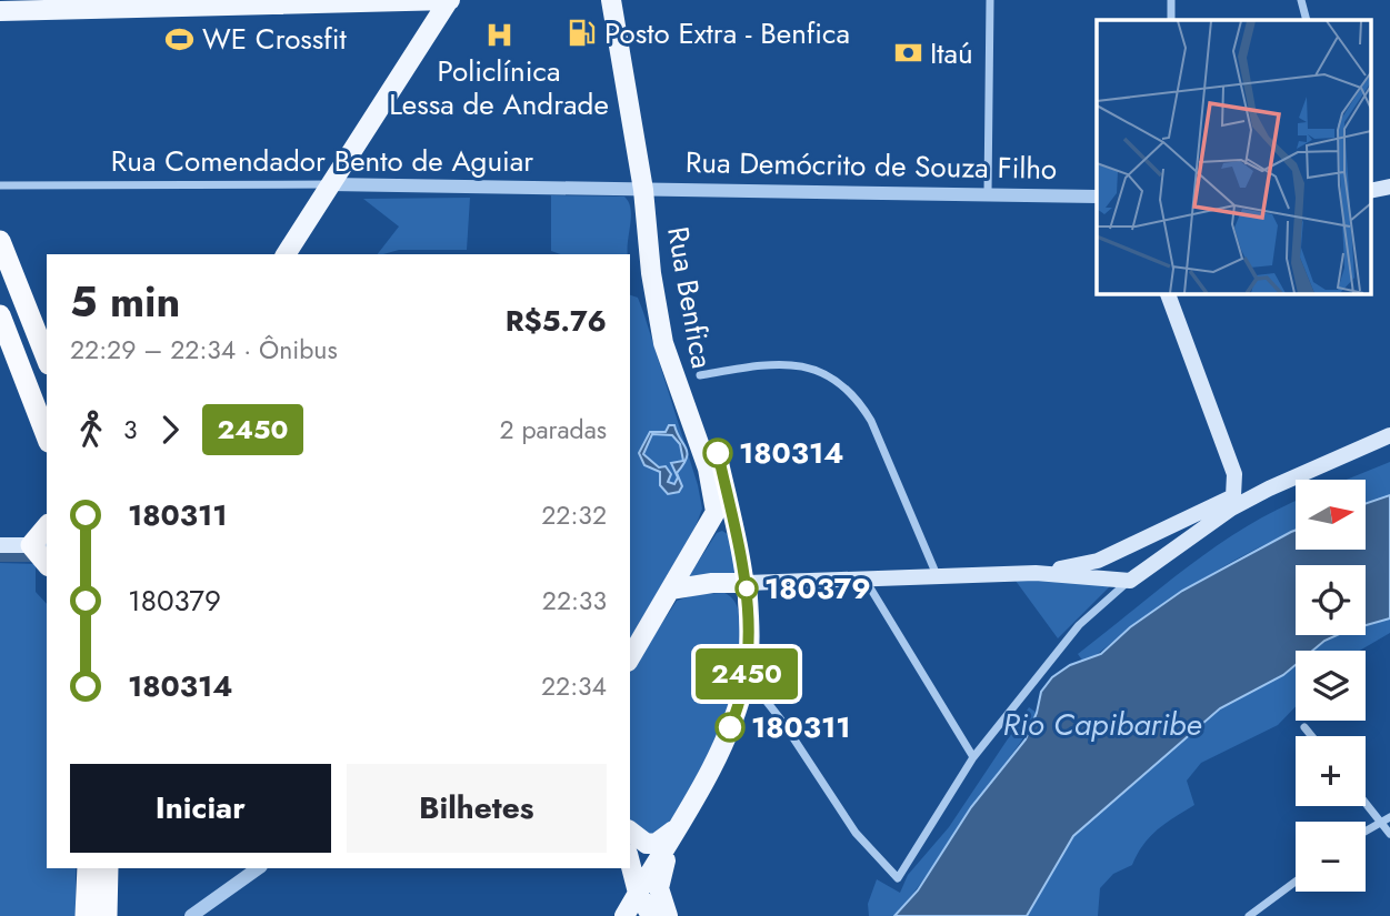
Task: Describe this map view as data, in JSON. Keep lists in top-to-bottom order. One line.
{"streets":{"main road":["Rua Benfica"],"street":["Rua Comendador Bento de Aguiar","Rua Demócrito de Souza Filho"]},"crossings":[["Rua Comendador Bento de Aguiar","Rua Demócrito de Souza Filho"],["Rua Comendador Bento de Aguiar","Rua Benfica"],["Rua Demócrito de Souza Filho","Rua Benfica"]],"water":["Rio Capibaribe"],"places":{"fuel station":["Posto Extra - Benfica"],"hospital":["Policlínica Lessa de Andrade"],"sports":["WE Crossfit"],"bank":["Itaú"],"other":["180314","180379","180311"]},"lines":["bus line 2450"],"north":"right","page":{"on_map":"2450","heading":["5 min","22:29 – 22:34 · Ônibus","R$5.76"],"legs":["3","2450","2 paradas"],"list":[{"name":"180311","value":"22:32"},{"name":"180379","value":"22:33"},{"name":"180314","value":"22:34"}],"map_buttons":["+","−"],"buttons":["Iniciar","Bilhetes"]}}
